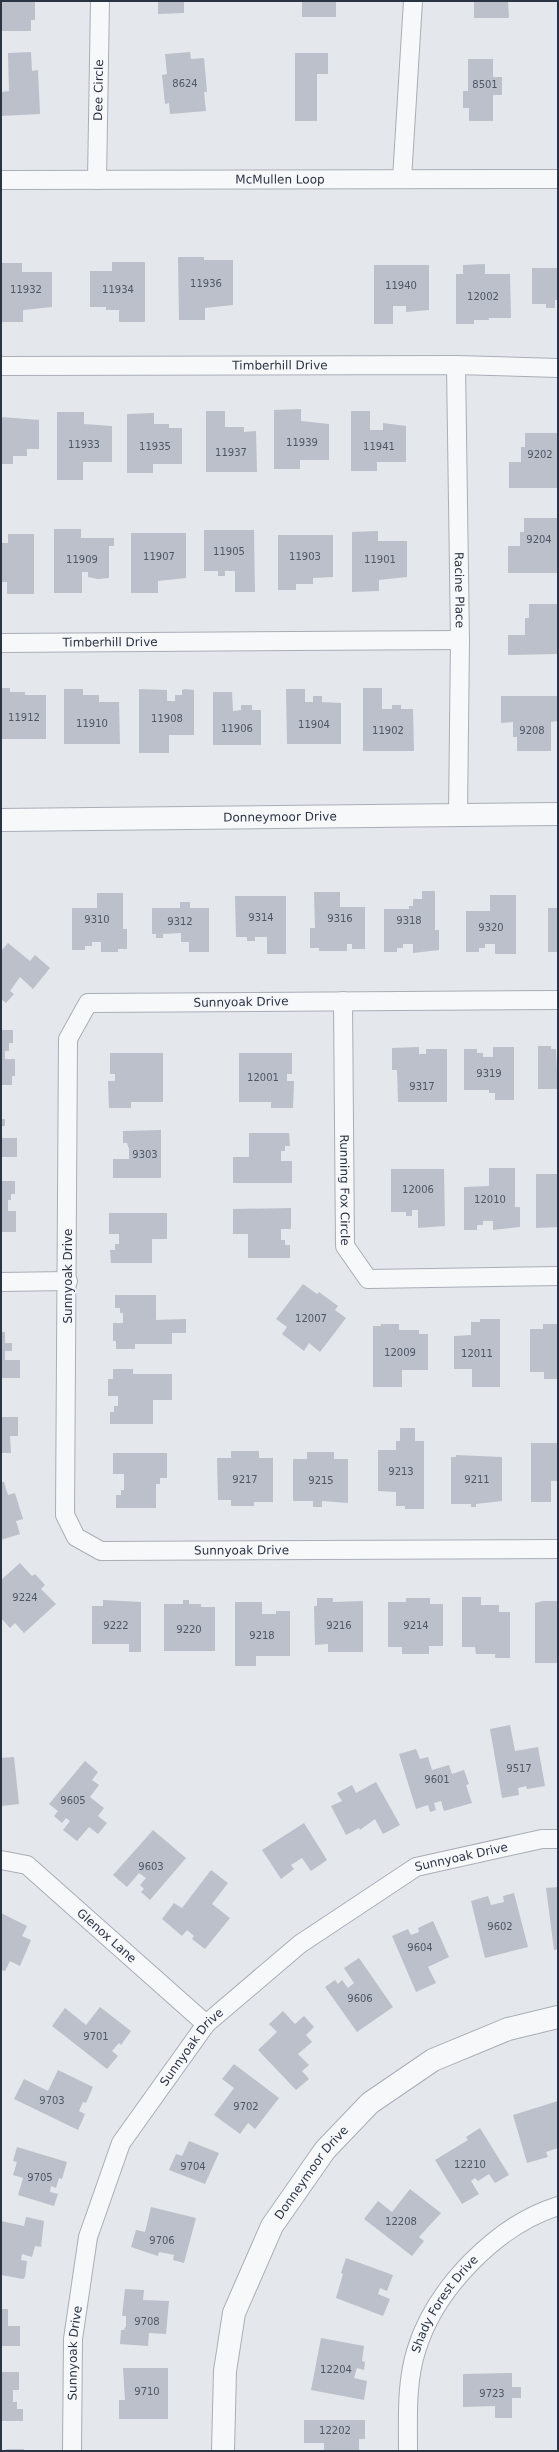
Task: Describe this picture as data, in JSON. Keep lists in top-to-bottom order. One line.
{"streets":{"street":["Dee Circle","McMullen Loop","Timberhill Drive","Racine Place","Donneymoor Drive","Sunnyoak Drive","Running Fox Circle","Glenox Lane","Shady Forest Drive"]},"crossings":[["Dee Circle","McMullen Loop"],["Timberhill Drive","Racine Place"],["Racine Place","Donneymoor Drive"],["Sunnyoak Drive","Running Fox Circle"],["Sunnyoak Drive","Glenox Lane"]],"house_numbers":["8624","8501","11936","11940","11932","11934","12002","11939","11933","11935","11941","11937","9202","9204","11905","11907","11903","11909","11901","11912","11908","11910","11904","11906","11902","9208","9314","9316","9310","9318","9312","9320","9319","12001","9317","9303","12006","12010","12007","12009","12011","9213","9217","9211","9215","9224","9222","9216","9214","9220","9218","9517","9601","9605","9603","9602","9604","9606","9701","9703","9702","12210","9704","9705","12208","9706","9708","12204","9710","9723","12202"]}
